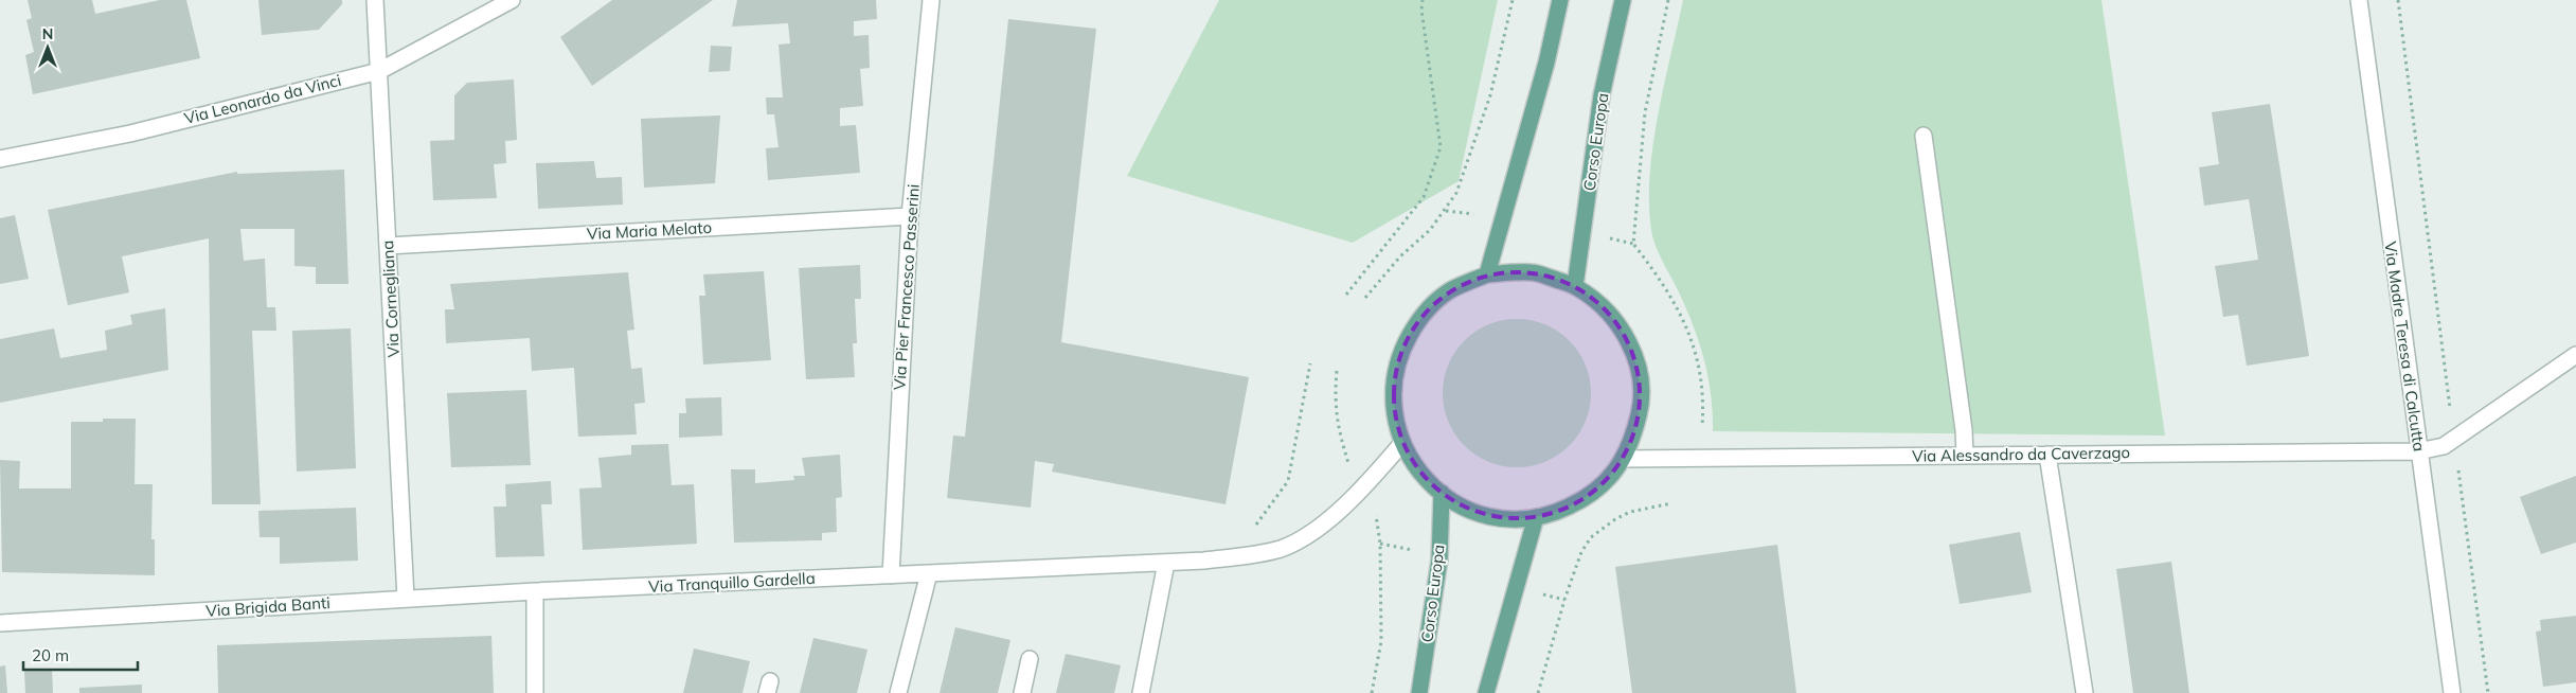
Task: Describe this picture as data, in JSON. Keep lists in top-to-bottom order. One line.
{"streets":{"main road":["Corso Europa"],"street":["Via Leonardo da Vinci","Via Maria Melato","Via Pier Francesco Passerini","Via Cornegliana","Via Madre Teresa di Calcutta","Via Alessandro da Caverzago","Via Tranquillo Gardella","Via Brigida Banti"]},"crossings":[["Via Leonardo da Vinci","Via Cornegliana"],["Via Maria Melato","Via Pier Francesco Passerini"],["Via Maria Melato","Via Cornegliana"],["Via Pier Francesco Passerini","Via Tranquillo Gardella"],["Via Cornegliana","Via Brigida Banti"],["Via Madre Teresa di Calcutta","Via Alessandro da Caverzago"],["Via Tranquillo Gardella","Via Brigida Banti"]],"scale_bar":"20 m","north":"top"}
